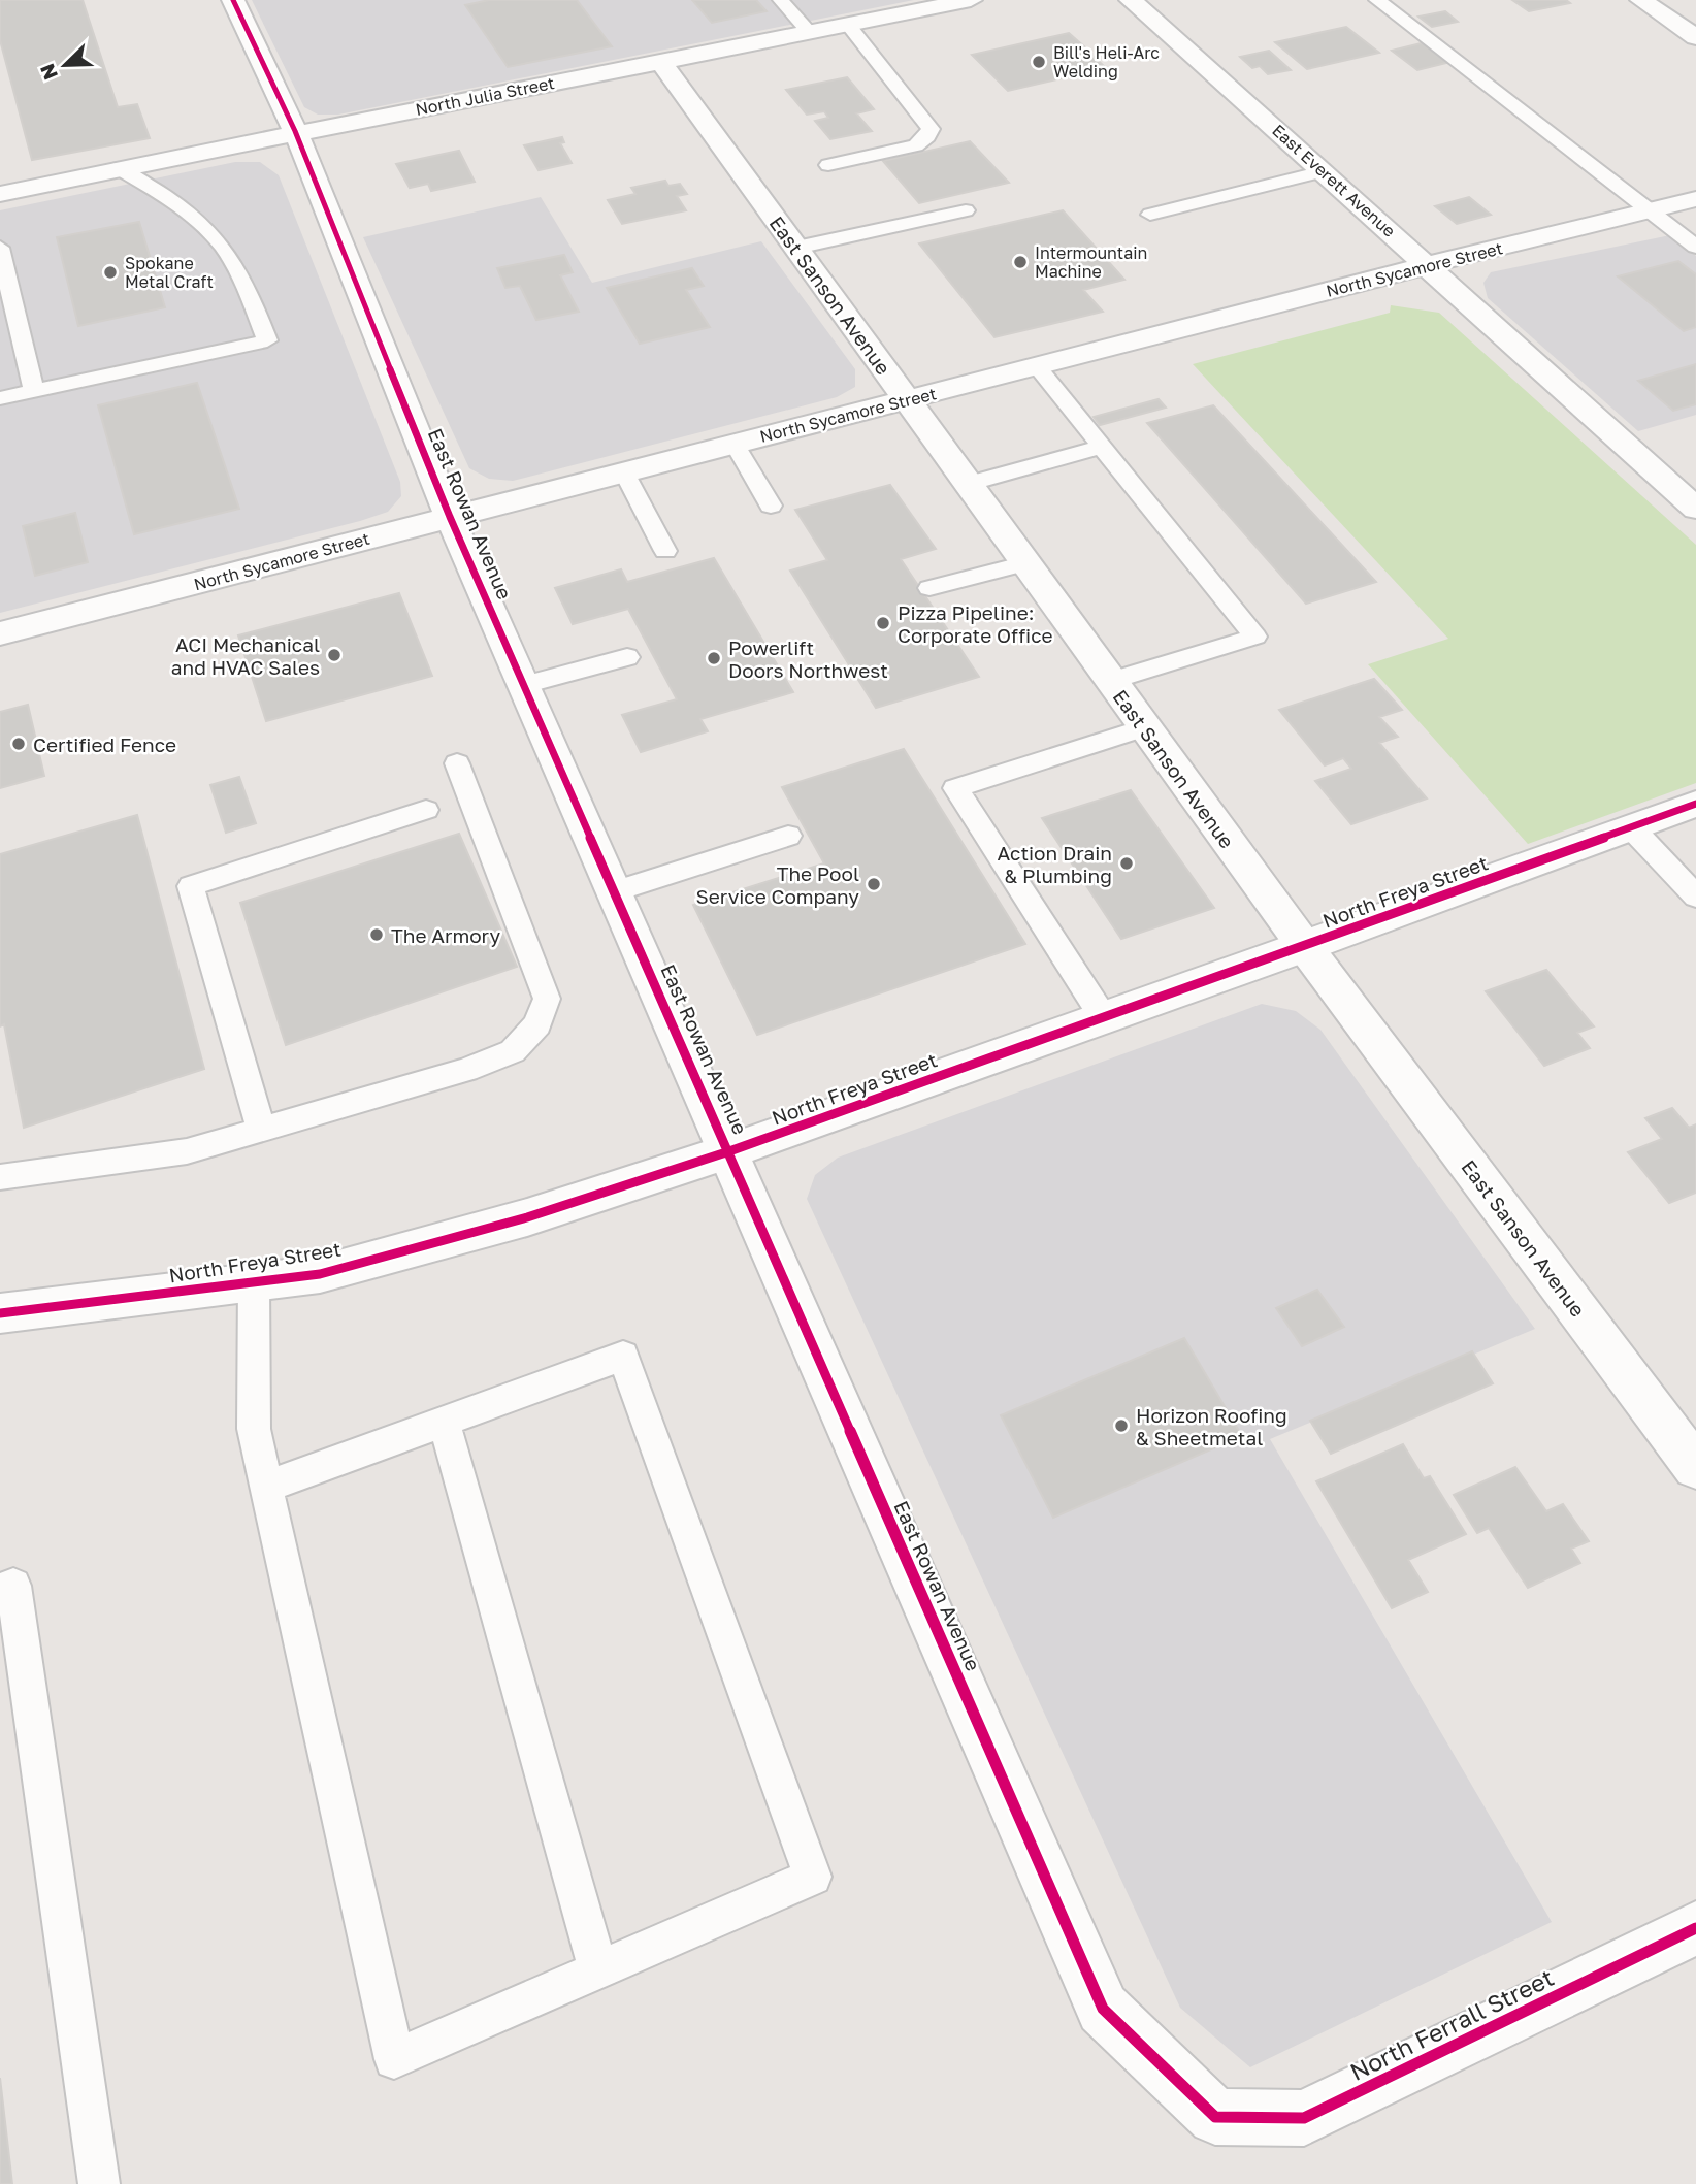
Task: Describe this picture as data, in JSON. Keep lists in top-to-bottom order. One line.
{"streets":{"street":["North Julia Street","East Everett Avenue","North Sycamore Street","East Sanson Avenue","East Rowan Avenue","North Freya Street","North Ferrall Street"]},"crossings":[["North Julia Street","East Sanson Avenue"],["North Julia Street","East Rowan Avenue"],["East Everett Avenue","North Sycamore Street"],["North Sycamore Street","East Sanson Avenue"],["North Sycamore Street","East Rowan Avenue"],["East Sanson Avenue","North Freya Street"],["East Rowan Avenue","North Freya Street"],["East Rowan Avenue","North Ferrall Street"]],"places":["Bill's Heli-Arc Welding","Intermountain Machine","Spokane Metal Craft","Pizza Pipeline: Corporate Office","ACI Mechanical and HVAC Sales","Powerlift Doors Northwest","Certified Fence","Action Drain & Plumbing","The Pool Service Company","The Armory","Horizon Roofing & Sheetmetal"],"north":"bottom left"}
